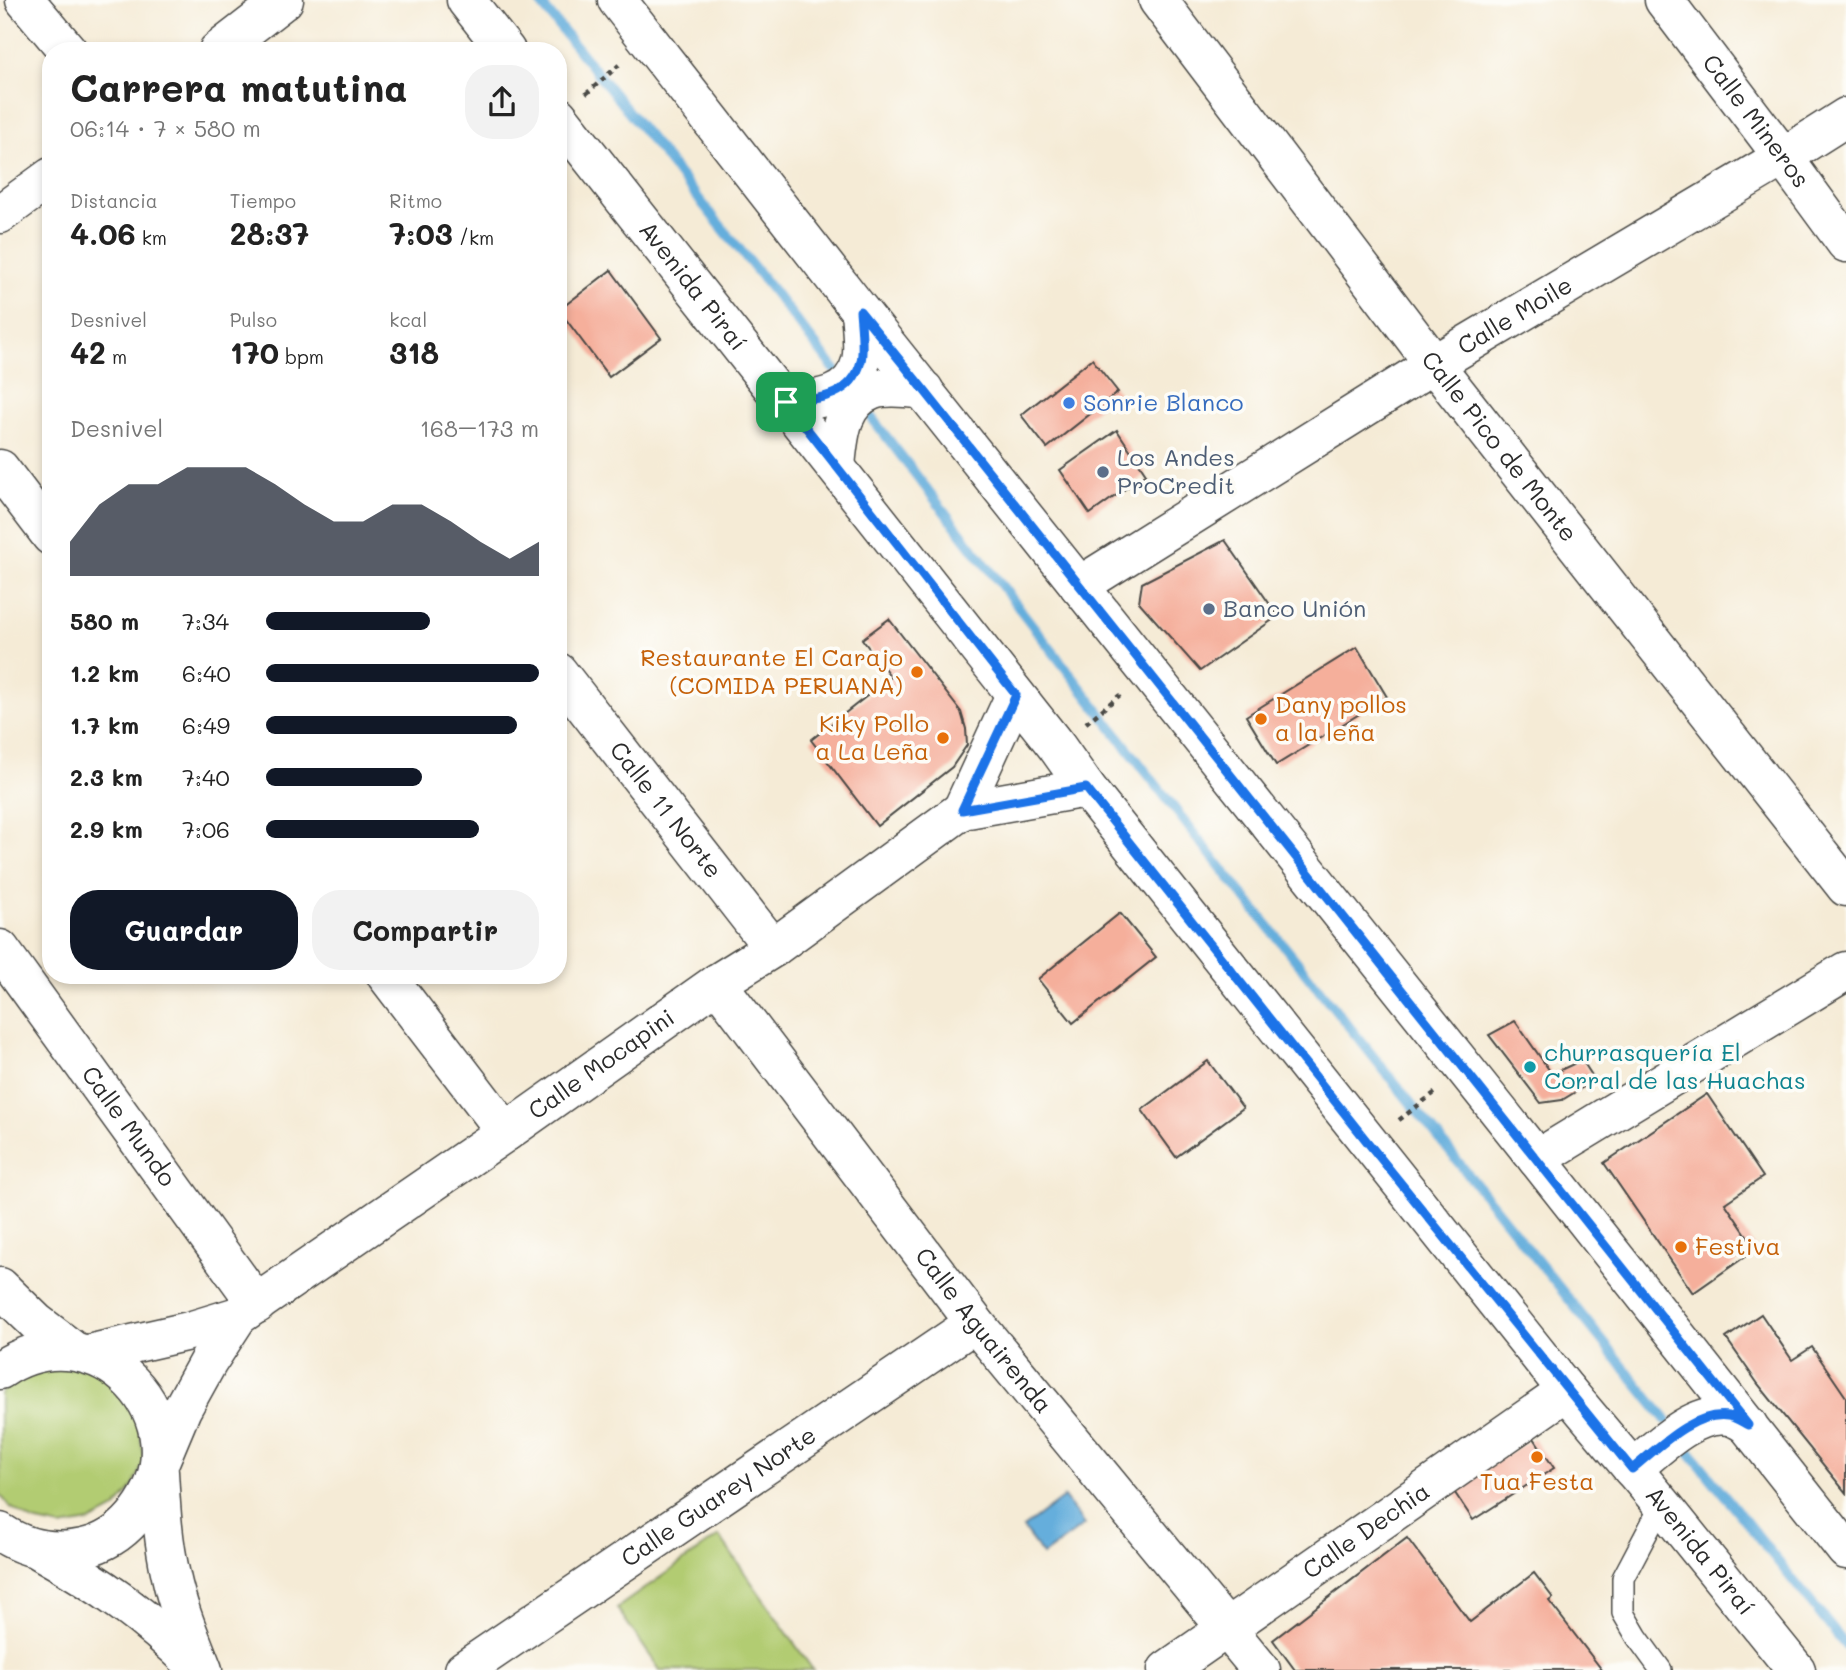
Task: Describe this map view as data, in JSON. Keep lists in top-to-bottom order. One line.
{"streets":{"street":["Calle Mineros","Avenida Piraí","Calle Moile","Calle Pico de Monte","Calle 11 Norte","Calle Mocapini","Calle Mundo","Calle Aguairenda","Calle Guarey Norte","Calle Dechia"]},"crossings":[["Calle Mineros","Calle Moile"],["Avenida Piraí","Calle Mocapini"],["Avenida Piraí","Calle Dechia"],["Calle Moile","Calle Pico de Monte"],["Calle 11 Norte","Calle Mocapini"],["Calle Mocapini","Calle Mundo"],["Calle Mocapini","Calle Aguairenda"],["Calle Aguairenda","Calle Guarey Norte"],["Calle Aguairenda","Calle Dechia"]],"places":["Sonrie Blanco","Los Andes ProCredit","Banco Unión","Restaurante El Carajo (COMIDA PERUANA)","Dany pollos a la leña","Kiky Pollo a La Leña","churrasquería El Corral de las Huachas","Festiva","Tua Festa"],"page":{"heading":["Carrera matutina","06:14 · 7 × 580 m"],"stats":[["Distancia","4.06 km"],["Tiempo","28:37"],["Ritmo","7:03 /km"],["Desnivel","42 m"],["Pulso","170 bpm"],["kcal","318"]],"chart":["Desnivel","168–173 m"],"list":[{"name":"580 m","note":"7:34"},{"name":"1.2 km","note":"6:40"},{"name":"1.7 km","note":"6:49"},{"name":"2.3 km","note":"7:40"},{"name":"2.9 km","note":"7:06"}],"buttons":["Guardar","Compartir"]}}
